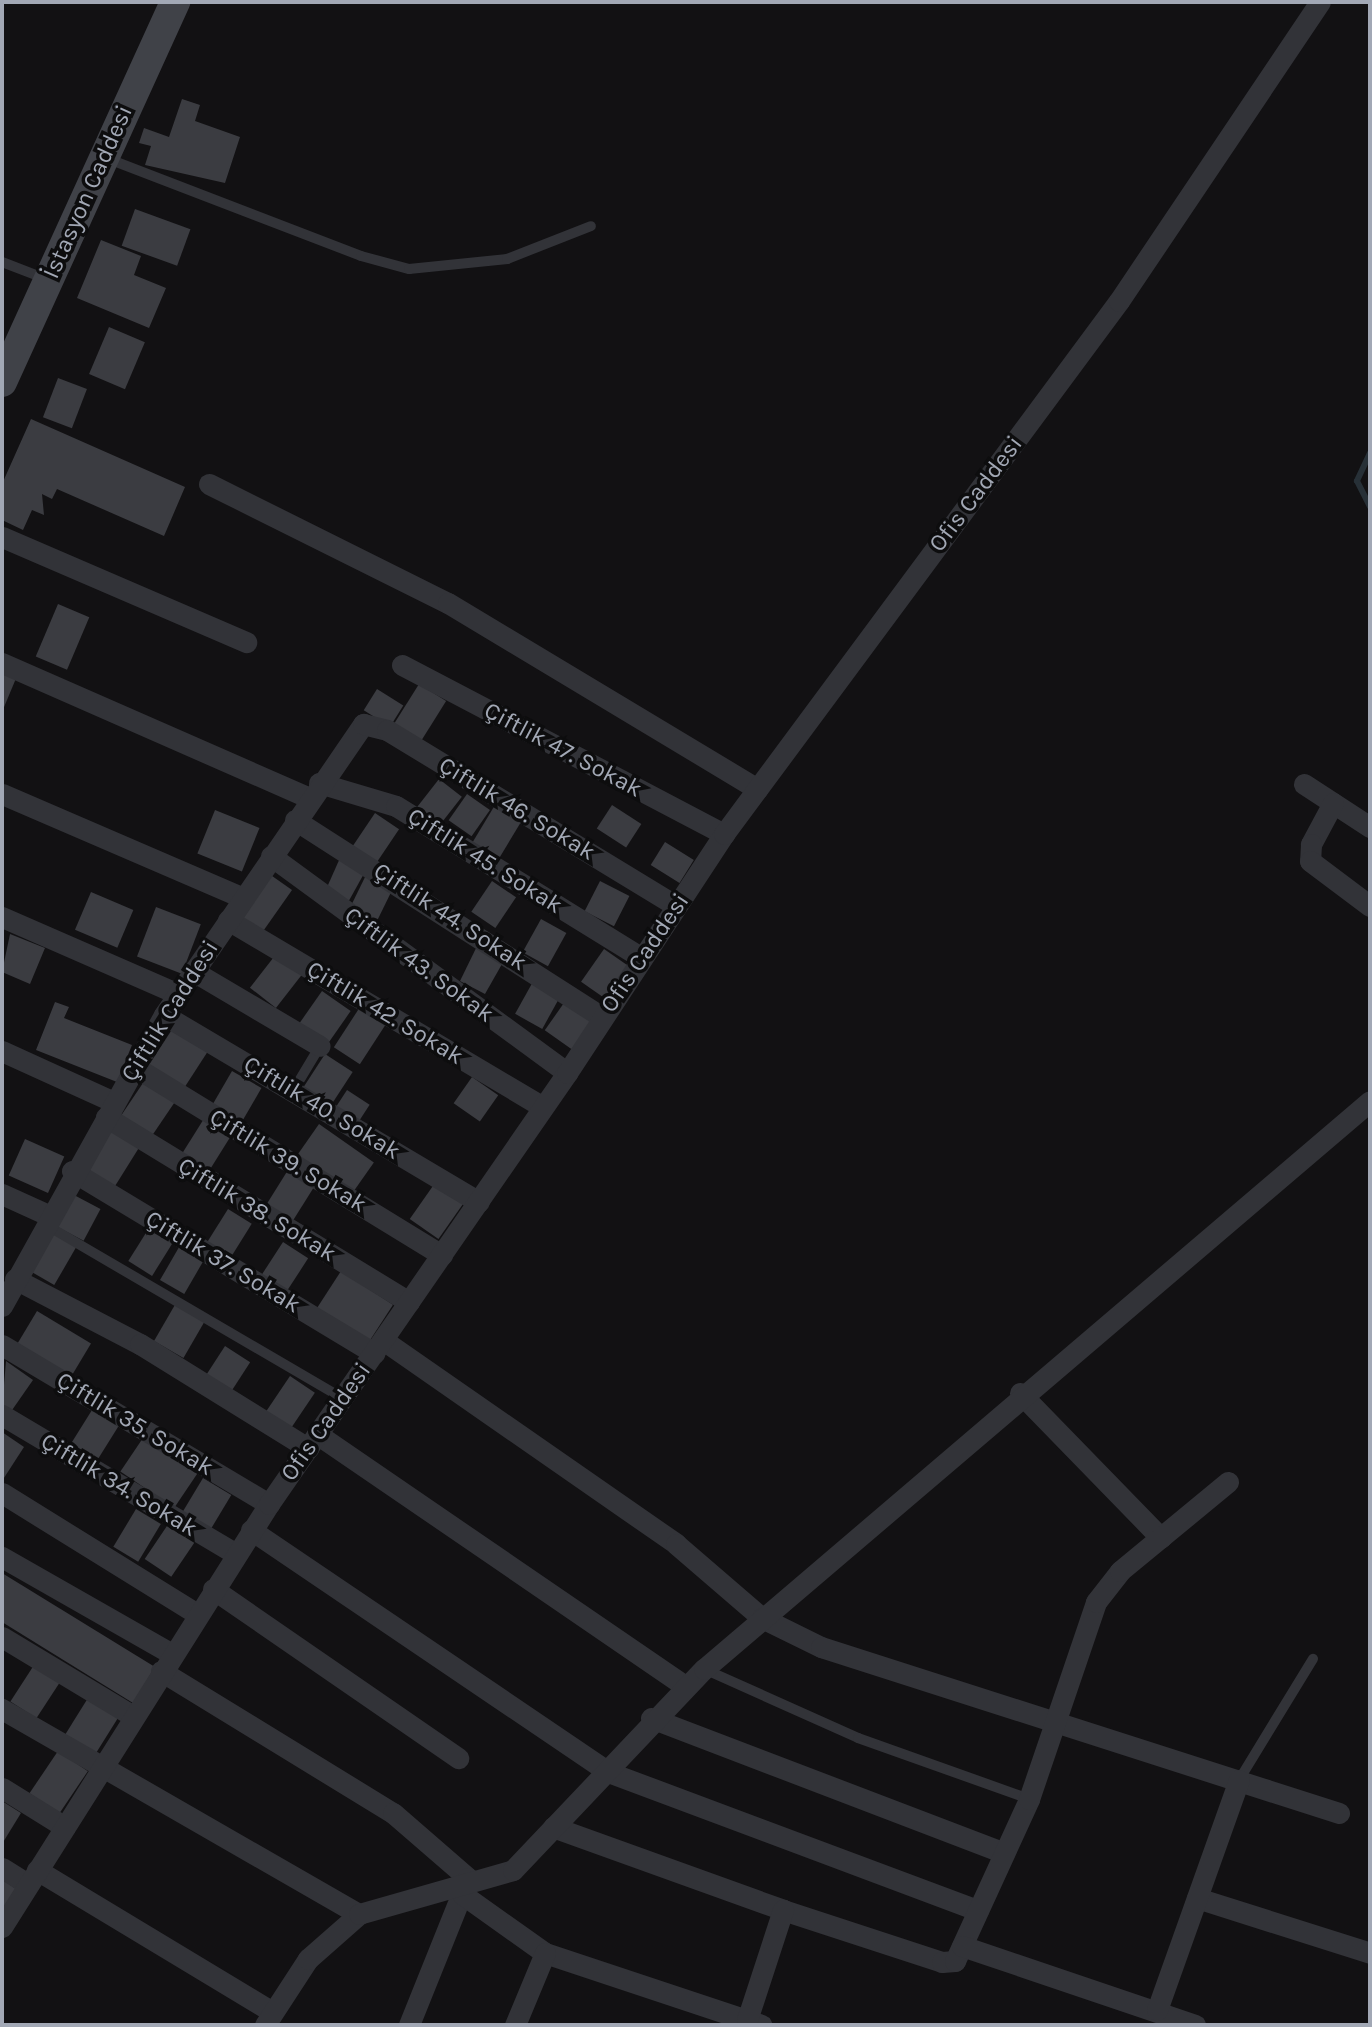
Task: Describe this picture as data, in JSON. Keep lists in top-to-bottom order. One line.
{"streets":{"main road":["İstasyon Caddesi"],"street":["Ofis Caddesi","Çiftlik 47. Sokak","Çiftlik 46. Sokak","Çiftlik 45. Sokak","Çiftlik 44. Sokak","Çiftlik 43. Sokak","Çiftlik Caddesi","Çiftlik 42. Sokak","Çiftlik 40. Sokak","Çiftlik 39. Sokak","Çiftlik 38. Sokak","Çiftlik 37. Sokak","Çiftlik 35. Sokak","Çiftlik 34. Sokak"]},"crossings":[["Ofis Caddesi","Çiftlik 47. Sokak"],["Ofis Caddesi","Çiftlik 46. Sokak"],["Ofis Caddesi","Çiftlik 45. Sokak"],["Ofis Caddesi","Çiftlik 44. Sokak"],["Ofis Caddesi","Çiftlik 43. Sokak"],["Ofis Caddesi","Çiftlik 42. Sokak"],["Ofis Caddesi","Çiftlik 40. Sokak"],["Ofis Caddesi","Çiftlik 39. Sokak"],["Ofis Caddesi","Çiftlik 38. Sokak"],["Ofis Caddesi","Çiftlik 37. Sokak"],["Ofis Caddesi","Çiftlik 35. Sokak"],["Ofis Caddesi","Çiftlik 34. Sokak"],["Çiftlik 46. Sokak","Çiftlik Caddesi"],["Çiftlik 45. Sokak","Çiftlik Caddesi"],["Çiftlik 44. Sokak","Çiftlik Caddesi"],["Çiftlik 43. Sokak","Çiftlik Caddesi"],["Çiftlik Caddesi","Çiftlik 42. Sokak"],["Çiftlik Caddesi","Çiftlik 40. Sokak"],["Çiftlik Caddesi","Çiftlik 39. Sokak"],["Çiftlik Caddesi","Çiftlik 38. Sokak"],["Çiftlik Caddesi","Çiftlik 37. Sokak"]]}
